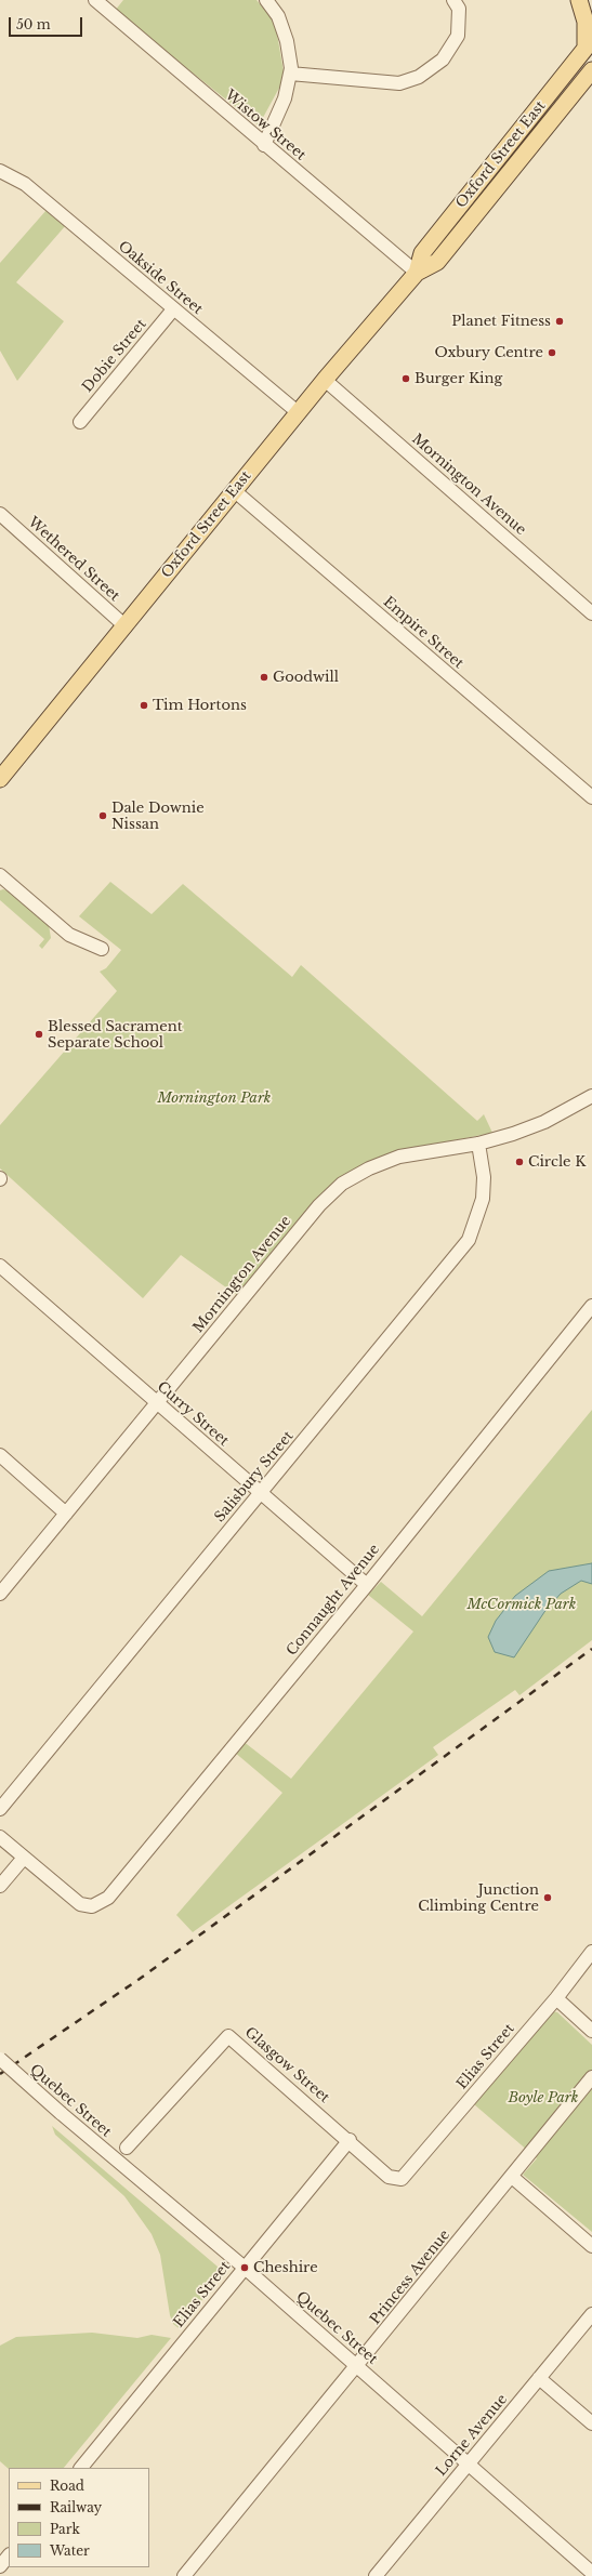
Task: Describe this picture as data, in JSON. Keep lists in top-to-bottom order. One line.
{"streets":{"main road":["Oxford Street East"],"street":["Wistow Street","Oakside Street","Dobie Street","Mornington Avenue","Wethered Street","Empire Street","Curry Street","Salisbury Street","Connaught Avenue","Elias Street","Glasgow Street","Quebec Street","Princess Avenue","Lorne Avenue"]},"crossings":[["Wistow Street","Oxford Street East"],["Oxford Street East","Oakside Street"],["Oxford Street East","Mornington Avenue"],["Oxford Street East","Wethered Street"],["Oxford Street East","Empire Street"],["Oakside Street","Dobie Street"],["Mornington Avenue","Curry Street"],["Mornington Avenue","Salisbury Street"],["Curry Street","Salisbury Street"],["Curry Street","Connaught Avenue"],["Elias Street","Glasgow Street"],["Elias Street","Quebec Street"],["Quebec Street","Princess Avenue"],["Quebec Street","Lorne Avenue"]],"parks":["Mornington Park","McCormick Park","Boyle Park"],"places":["Planet Fitness","Oxbury Centre","Burger King","Goodwill","Tim Hortons","Dale Downie Nissan","Blessed Sacrament Separate School","Circle K","Junction Climbing Centre","Cheshire"],"legend":["Road","Railway","Park","Water"],"scale_bar":"50 m"}
